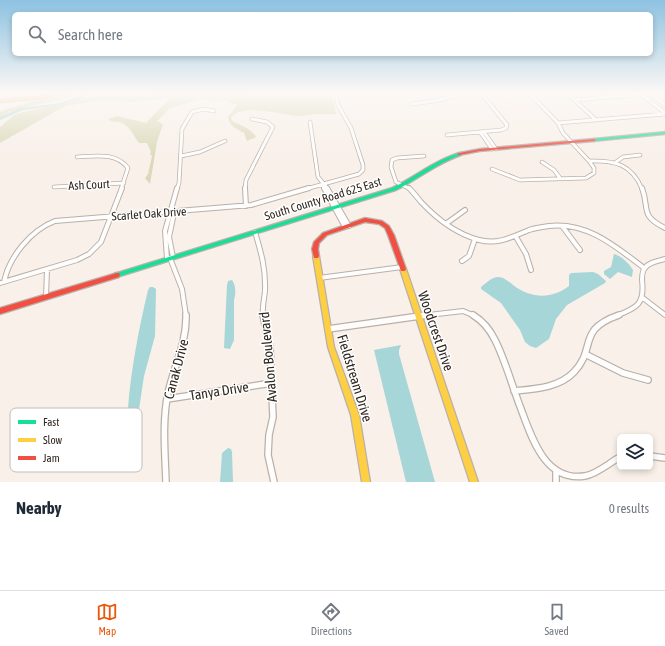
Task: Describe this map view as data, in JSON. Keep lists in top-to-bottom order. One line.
{"streets":{"street":["Ash Court","South County Road 625 East","Scarlet Oak Drive","Woodcrest Drive","Avalon Boulevard","Canak Drive","Fieldstream Drive","Tanya Drive"]},"crossings":[["South County Road 625 East","Avalon Boulevard"],["South County Road 625 East","Canak Drive"],["Scarlet Oak Drive","Canak Drive"],["Woodcrest Drive","Fieldstream Drive"],["Avalon Boulevard","Tanya Drive"],["Canak Drive","Tanya Drive"]],"legend":["Fast","Slow","Jam"],"page":{"search":"Search here","heading":["Nearby","0 results"],"nav":["Map","Directions","Saved"]}}
